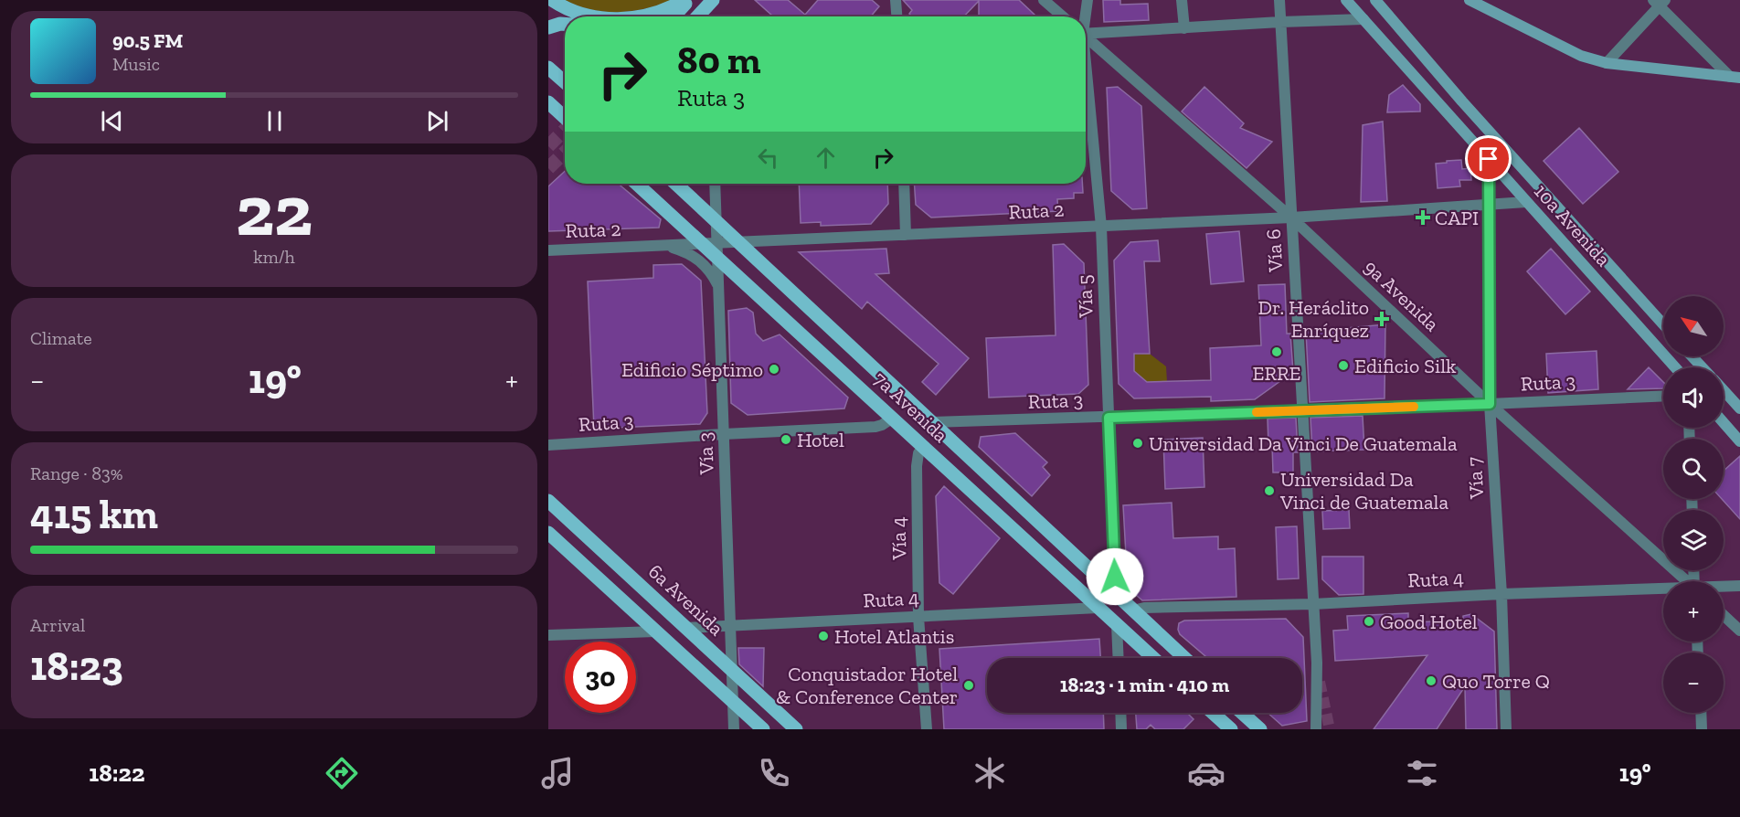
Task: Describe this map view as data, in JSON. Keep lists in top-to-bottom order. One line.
{"streets":{"main road":["10a Avenida","7a Avenida","6a Avenida"],"street":["Ruta 2","Vía 6","9a Avenida","Vía 5","Ruta 3","Vía 3","Vía 7","Vía 4","Ruta 4"]},"crossings":[["Ruta 2","10a Avenida"],["Ruta 2","Vía 6"],["Ruta 2","9a Avenida"],["Ruta 2","Vía 5"],["Ruta 2","7a Avenida"],["Ruta 2","Vía 3"],["Ruta 2","Vía 7"],["10a Avenida","Vía 7"],["Vía 6","9a Avenida"],["Vía 6","Ruta 3"],["Vía 6","Ruta 4"],["9a Avenida","Ruta 3"],["9a Avenida","Vía 7"],["Vía 5","Ruta 3"],["Vía 5","7a Avenida"],["Ruta 3","7a Avenida"],["Ruta 3","Vía 3"],["Ruta 3","Vía 7"],["7a Avenida","Vía 3"],["7a Avenida","Vía 4"],["7a Avenida","Ruta 4"],["Vía 3","Ruta 4"],["Vía 3","6a Avenida"],["Vía 7","Ruta 4"],["Vía 4","Ruta 4"],["Ruta 4","6a Avenida"]],"places":{"health":["CAPI","Dr. Heráclito Enríquez"],"other":["ERRE","Edificio Silk","Edificio Séptimo","Hotel","Universidad Da Vinci De Guatemala","Universidad Da Vinci de Guatemala","Good Hotel","Hotel Atlantis","Quo Torre Q","Conquistador Hotel & Conference Center"]},"north":"top left","page":{"turn":["80 m","Ruta 3"],"song":["90.5 FM","Music"],"tile":[["22","km/h"],"Climate",["Range · 83%","415 km"],["Arrival","18:23"]],"map_buttons":["+","−"],"heat":["−","19°","+"],"limit":"30","trip":"18:23 · 1 min · 410 m","tabs":["18:22","19°"]}}
